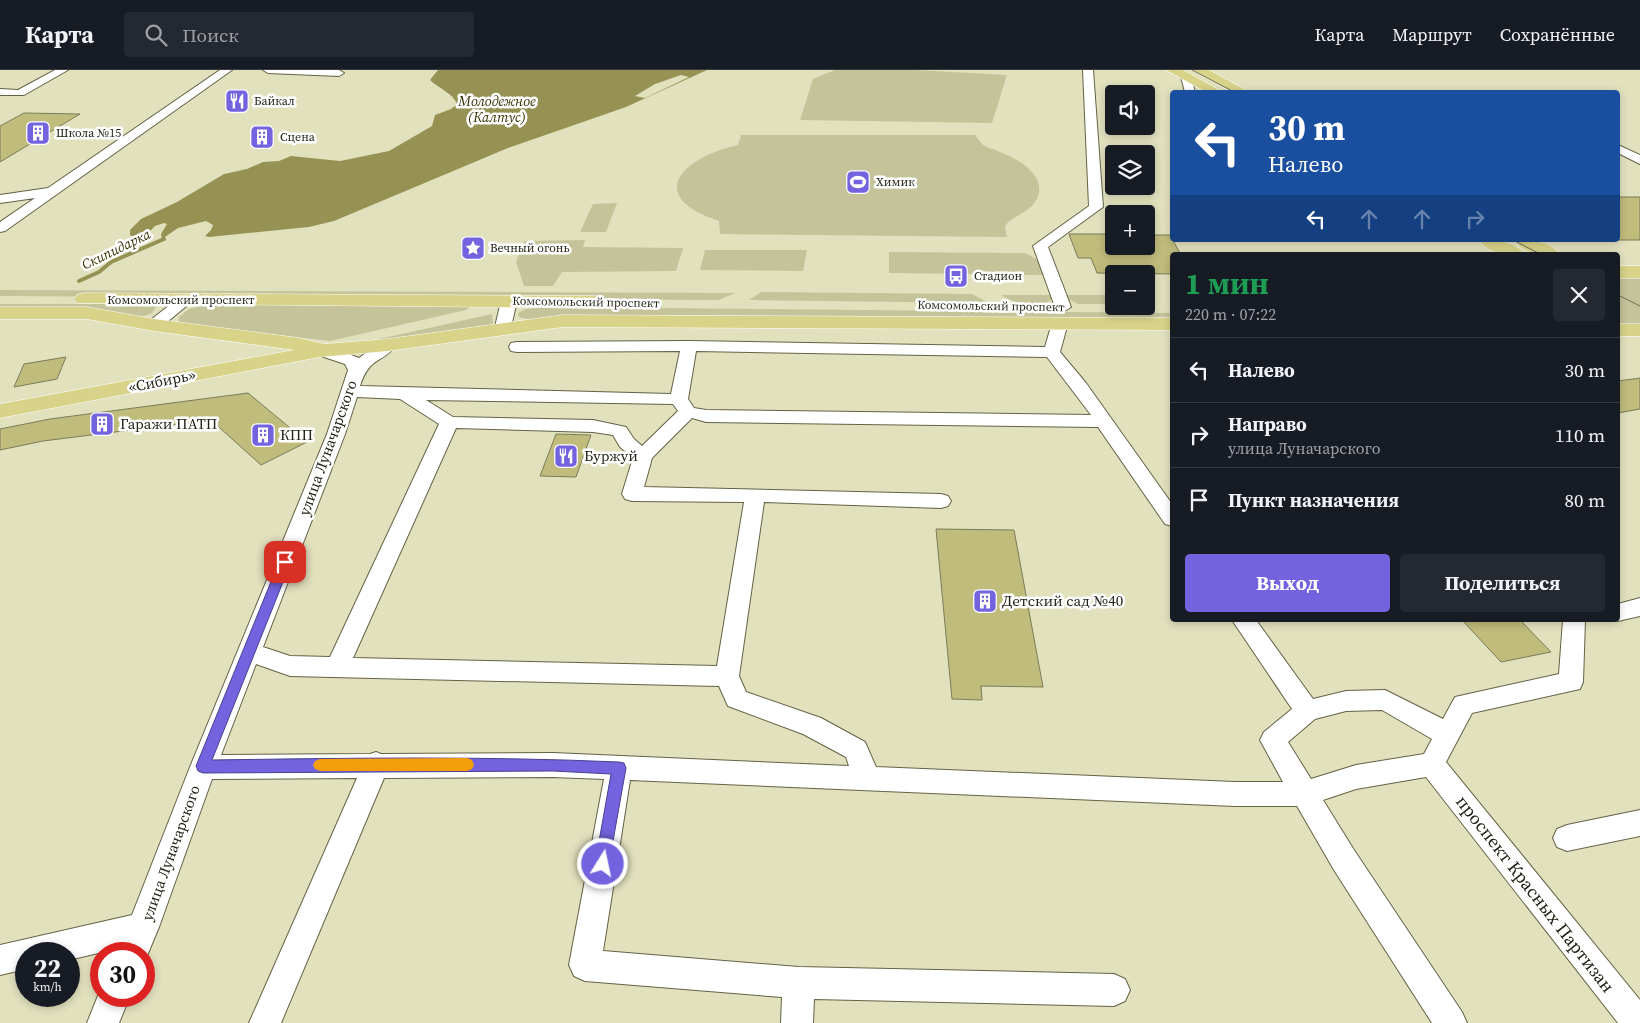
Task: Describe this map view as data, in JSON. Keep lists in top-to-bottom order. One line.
{"streets":{"main road":["Комсомольский проспект","«Сибирь»"],"street":["улица Луначарского","проспект Красных Партизан"]},"crossings":[["Комсомольский проспект","«Сибирь»"],["Комсомольский проспект","улица Луначарского"],["«Сибирь»","улица Луначарского"]],"water":["Молодежное (Калтус)","Скипидарка"],"places":{"restaurant":["Байкал","Буржуй"],"building":["Школа №15","Сцена","Гаражи ПАТП","КПП","Детский сад №40"],"sports":["Химик"],"place":["Вечный огонь"],"bus stop":["Стадион"]},"page":{"header":"Карта","search":"Поиск","nav":["Карта","Маршрут","Сохранённые"],"map_buttons":["+","−"],"turn":["30 m","Налево"],"heading":["1 мин","220 m · 07:22"],"list":[{"name":"Налево","value":"30 m"},{"name":"Направо","note":"улица Луначарского","value":"110 m"},{"name":"Пункт назначения","value":"80 m"}],"buttons":["Выход","Поделиться"],"speed":"22 km/h","limit":"30"}}
